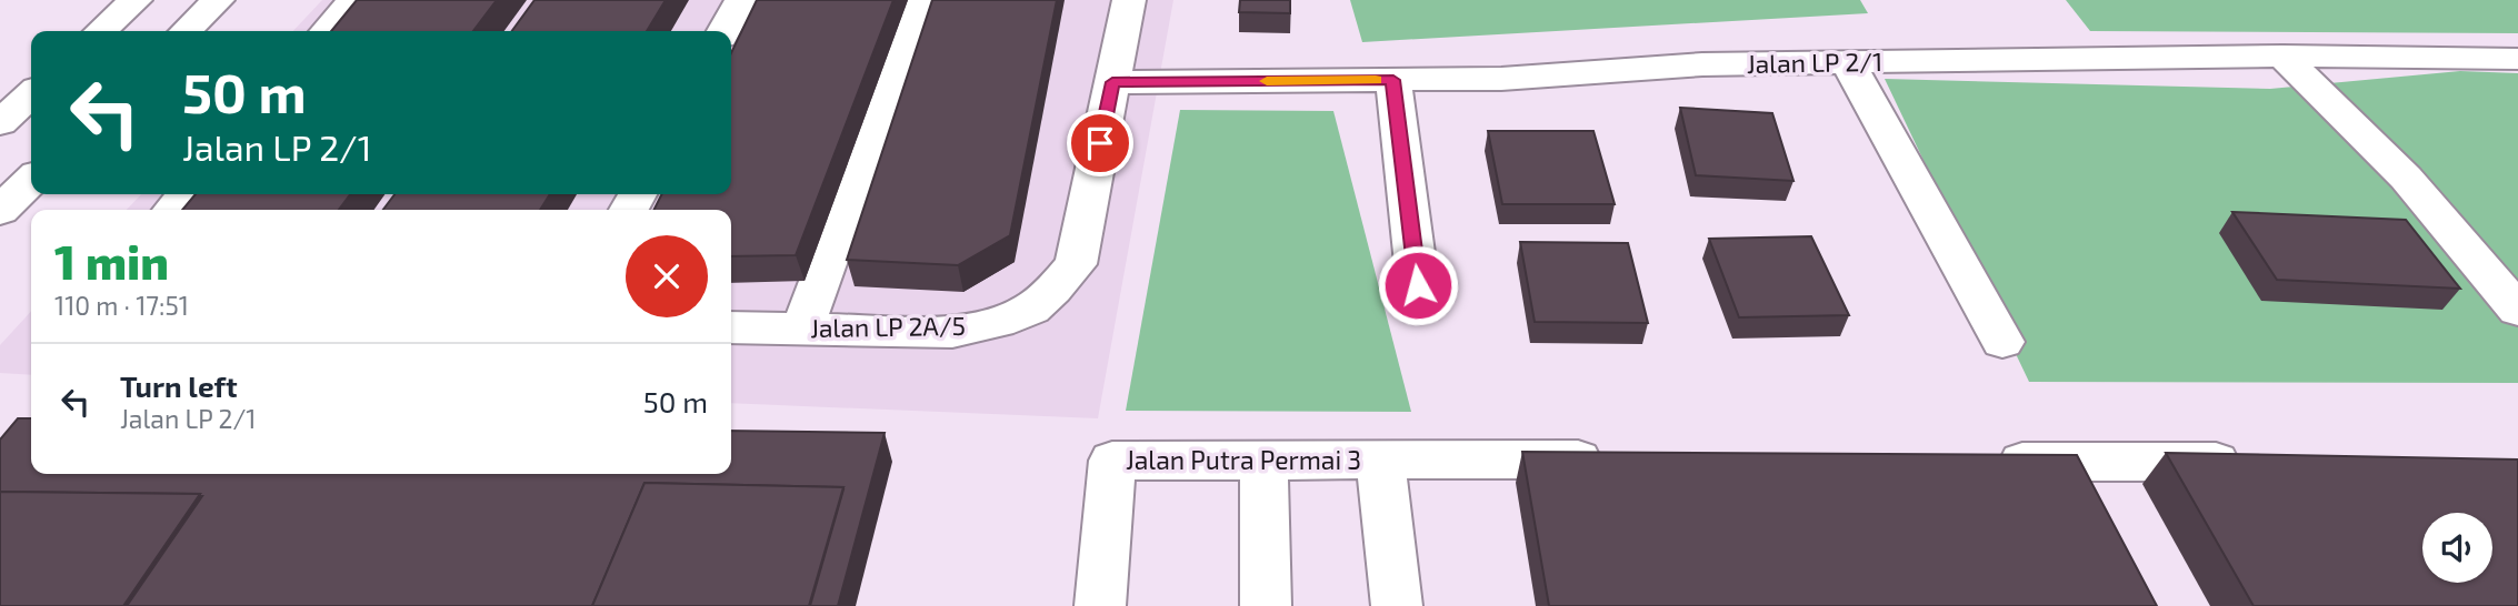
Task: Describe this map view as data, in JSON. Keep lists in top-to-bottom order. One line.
{"streets":{"street":["Jalan LP 2/1","Jalan LP 2A/5","Jalan Putra Permai 3"]},"crossings":[["Jalan LP 2/1","Jalan LP 2A/5"]],"page":{"turn":["50 m","Jalan LP 2/1"],"heading":["1 min","110 m · 17:51"],"list":[{"name":"Turn left","note":"Jalan LP 2/1","value":"50 m"}]}}
